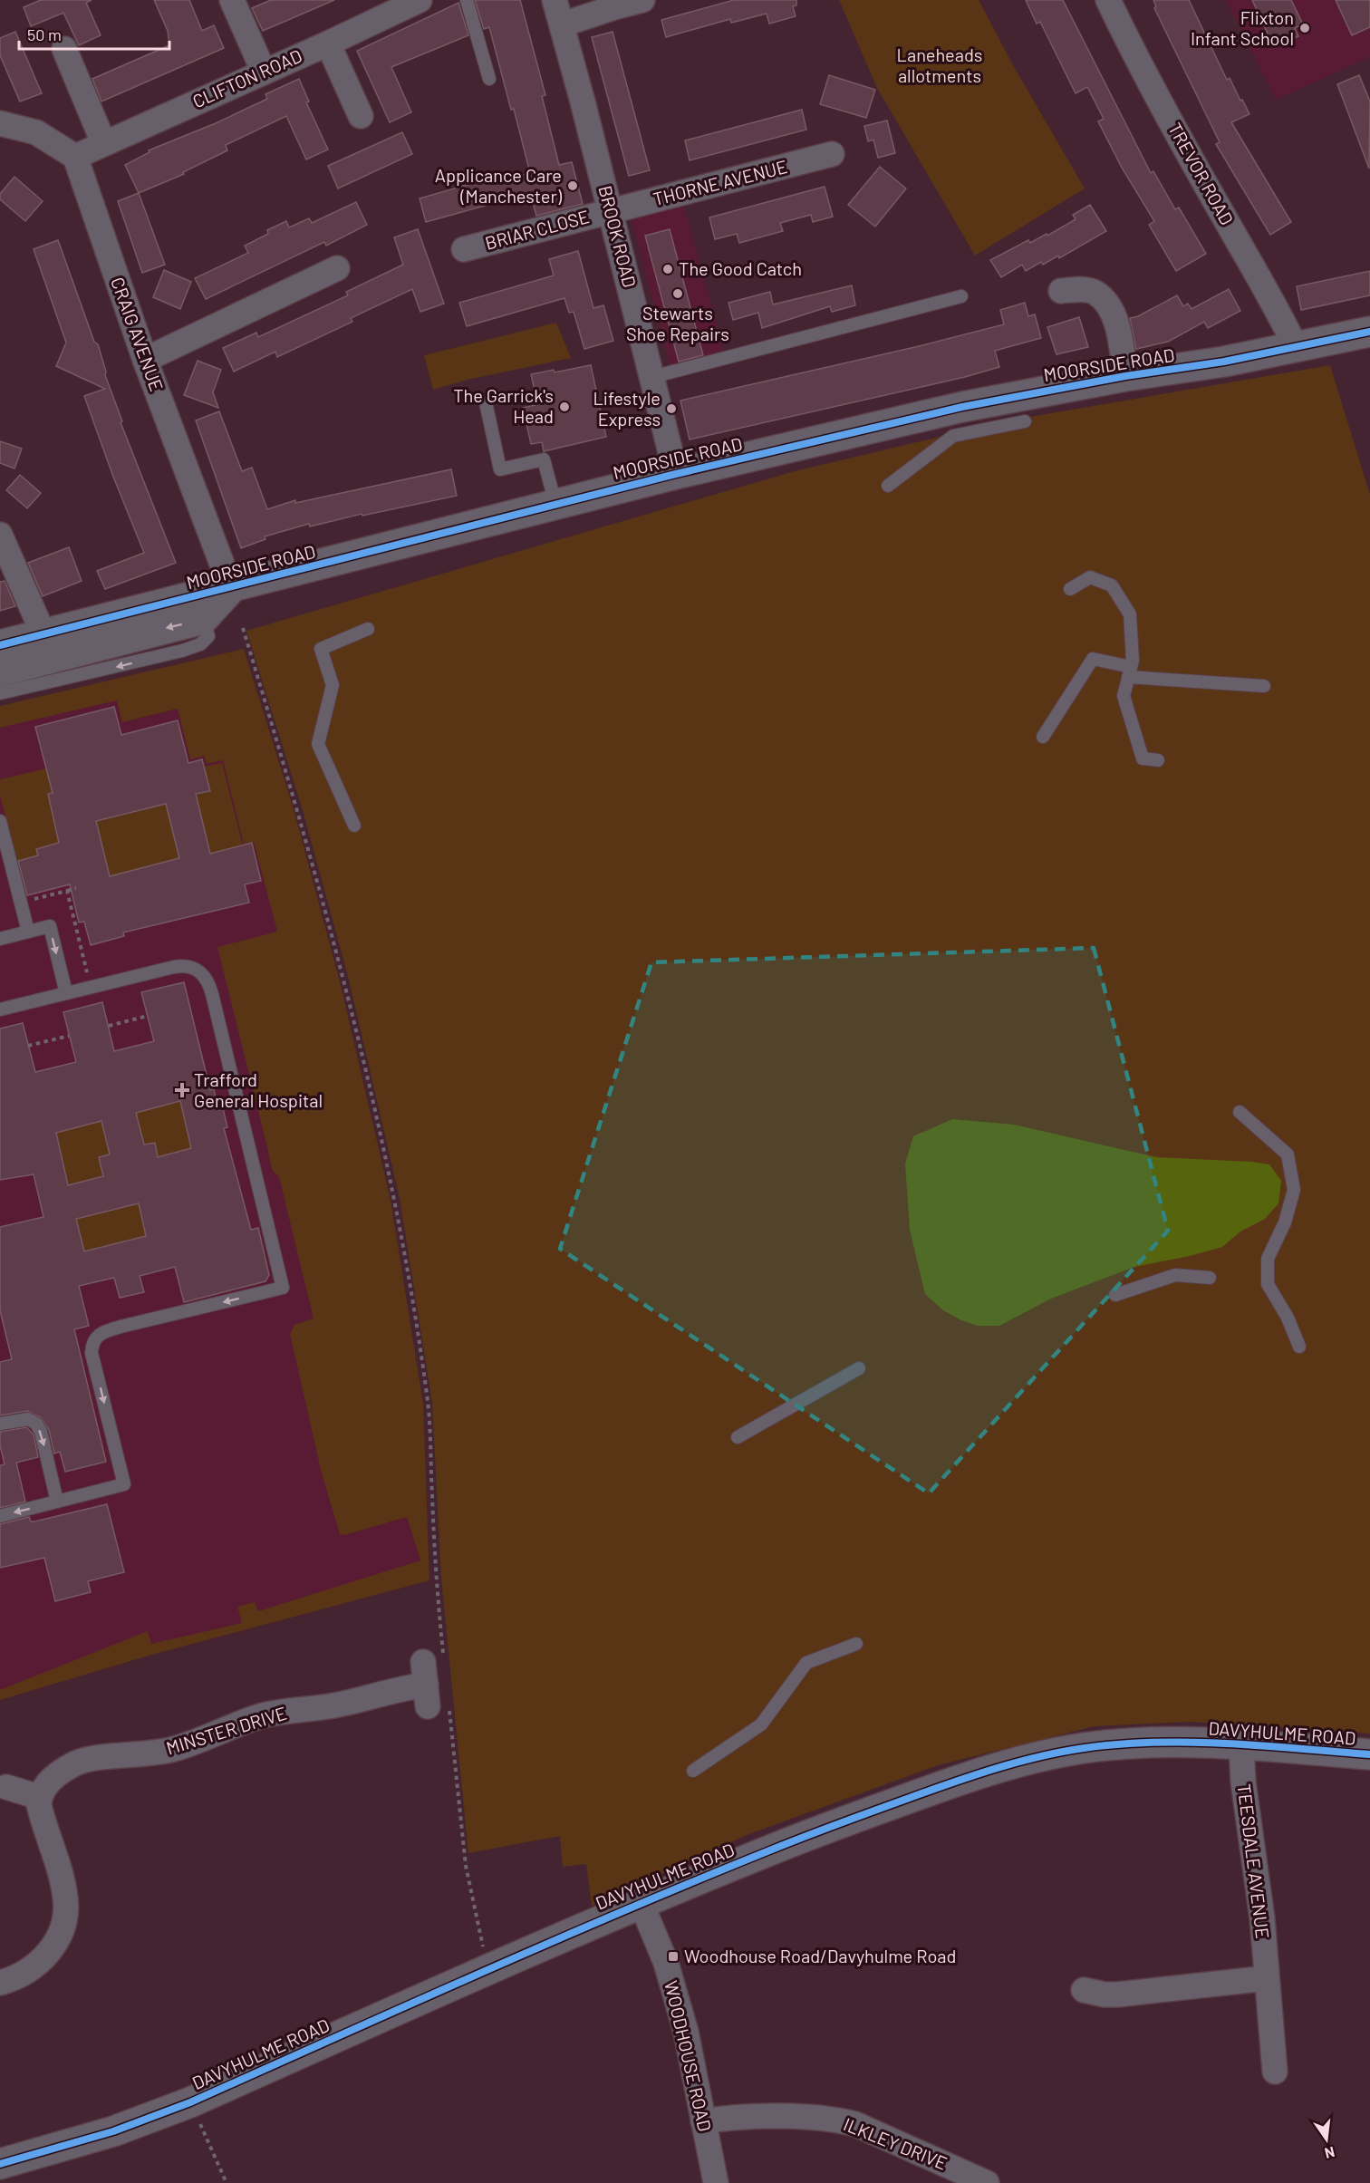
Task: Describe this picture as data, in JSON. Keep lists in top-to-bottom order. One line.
{"streets":{"street":["CLIFTON ROAD","TREVOR ROAD","THORNE AVENUE","BRIAR CLOSE","BROOK ROAD","CRAIG AVENUE","MOORSIDE ROAD","MINSTER DRIVE","DAVYHULME ROAD","TEESDALE AVENUE","WOODHOUSE ROAD","ILKLEY DRIVE"]},"crossings":[["CLIFTON ROAD","CRAIG AVENUE"],["TREVOR ROAD","MOORSIDE ROAD"],["THORNE AVENUE","BRIAR CLOSE"],["THORNE AVENUE","BROOK ROAD"],["BRIAR CLOSE","BROOK ROAD"],["BROOK ROAD","MOORSIDE ROAD"],["CRAIG AVENUE","MOORSIDE ROAD"],["DAVYHULME ROAD","TEESDALE AVENUE"],["DAVYHULME ROAD","WOODHOUSE ROAD"],["WOODHOUSE ROAD","ILKLEY DRIVE"]],"parks":["Laneheads allotments"],"places":{"other":["Flixton Infant School","Applicance Care (Manchester)","The Good Catch","Stewarts Shoe Repairs","The Garrick's Head","Lifestyle Express"],"health":["Trafford General Hospital"],"transit":["Woodhouse Road/Davyhulme Road"]},"scale_bar":"50 m","north":"bottom"}
